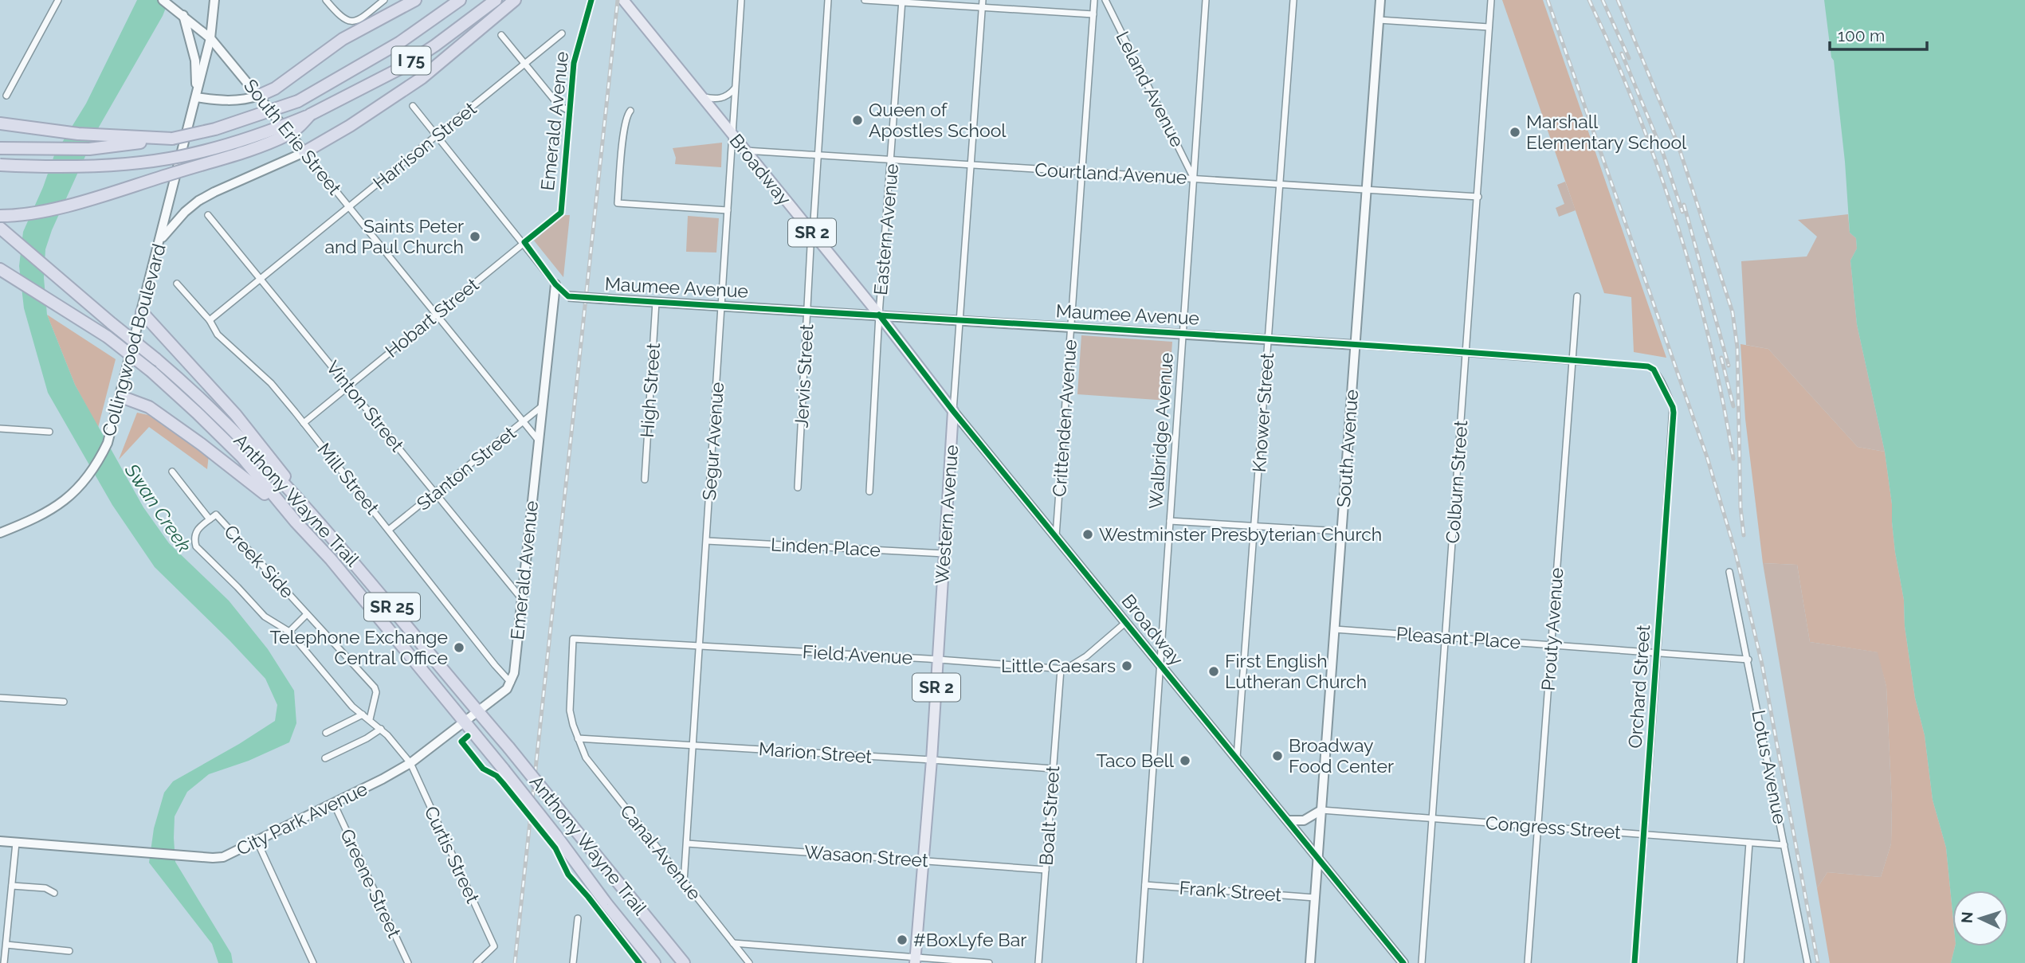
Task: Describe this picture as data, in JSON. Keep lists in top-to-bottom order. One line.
{"streets":{"highway":["I 75","Anthony Wayne Trail","SR 25"],"main road":["Broadway","SR 2","Western Avenue"],"street":["Leland Avenue","Emerald Avenue","South Erie Street","Harrison Street","Courtland Avenue","Eastern Avenue","Maumee Avenue","Hobart Street","Collingwood Boulevard","Jervis Street","High Street","Vinton Street","Knower Street","Crittenden Avenue","Walbridge Avenue","Segur Avenue","South Avenue","Stanton Street","Mill Street","Colburn Street","Linden Place","Creek Side","Prouty Avenue","Pleasant Place","Field Avenue","Orchard Street","Marion Street","Lotus Avenue","Boalt Street","City Park Avenue","Congress Street","Canal Avenue","Curtis Street","Wasaon Street","Greene Street","Frank Street"]},"crossings":[["Leland Avenue","Courtland Avenue"],["Leland Avenue","Walbridge Avenue"],["Emerald Avenue","South Erie Street"],["Emerald Avenue","Maumee Avenue"],["Emerald Avenue","Hobart Street"],["Emerald Avenue","Vinton Street"],["Emerald Avenue","Stanton Street"],["Emerald Avenue","Mill Street"],["Emerald Avenue","City Park Avenue"],["South Erie Street","Harrison Street"],["South Erie Street","Hobart Street"],["South Erie Street","Collingwood Boulevard"],["South Erie Street","Stanton Street"],["Harrison Street","Vinton Street"],["Harrison Street","Mill Street"],["Broadway","Courtland Avenue"],["Broadway","Eastern Avenue"],["Broadway","Maumee Avenue"],["Broadway","Jervis Street"],["Broadway","Knower Street"],["Broadway","Crittenden Avenue"],["Broadway","Walbridge Avenue"],["Broadway","Segur Avenue"],["Broadway","South Avenue"],["Broadway","Western Avenue"],["Broadway","Field Avenue"],["Courtland Avenue","Eastern Avenue"],["Courtland Avenue","Jervis Street"],["Courtland Avenue","Knower Street"],["Courtland Avenue","Crittenden Avenue"],["Courtland Avenue","Walbridge Avenue"],["Courtland Avenue","South Avenue"],["Courtland Avenue","Colburn Street"],["Courtland Avenue","Western Avenue"],["Eastern Avenue","Maumee Avenue"],["Maumee Avenue","Jervis Street"],["Maumee Avenue","High Street"],["Maumee Avenue","Knower Street"],["Maumee Avenue","Crittenden Avenue"],["Maumee Avenue","Walbridge Avenue"],["Maumee Avenue","Segur Avenue"],["Maumee Avenue","South Avenue"],["Maumee Avenue","Colburn Street"],["Maumee Avenue","Western Avenue"],["Maumee Avenue","Prouty Avenue"],["Maumee Avenue","Orchard Street"],["Hobart Street","Vinton Street"],["Hobart Street","Mill Street"],["Vinton Street","Stanton Street"],["Walbridge Avenue","Frank Street"],["Segur Avenue","Linden Place"],["Segur Avenue","Field Avenue"],["Segur Avenue","Marion Street"],["Segur Avenue","Canal Avenue"],["Segur Avenue","Wasaon Street"],["South Avenue","Pleasant Place"],["South Avenue","Congress Street"],["South Avenue","Frank Street"],["Stanton Street","Mill Street"],["Mill Street","City Park Avenue"],["Colburn Street","Pleasant Place"],["Colburn Street","Congress Street"],["Anthony Wayne Trail","City Park Avenue"],["Western Avenue","Linden Place"],["Western Avenue","Field Avenue"],["Western Avenue","Marion Street"],["Western Avenue","Wasaon Street"],["Creek Side","City Park Avenue"],["Creek Side","Curtis Street"],["Prouty Avenue","Pleasant Place"],["Prouty Avenue","Congress Street"],["Pleasant Place","Orchard Street"],["Pleasant Place","Lotus Avenue"],["Field Avenue","Boalt Street"],["Field Avenue","Canal Avenue"],["Orchard Street","Congress Street"],["Marion Street","Boalt Street"],["Marion Street","Canal Avenue"],["Lotus Avenue","Congress Street"],["Boalt Street","Wasaon Street"],["City Park Avenue","Curtis Street"],["City Park Avenue","Greene Street"]],"water":["Swan Creek"],"places":["Queen of Apostles School","Marshall Elementary School","Saints Peter and Paul Church","Westminster Presbyterian Church","Telephone Exchange Central Office","Little Caesars","First English Lutheran Church","Broadway Food Center","Taco Bell","#BoxLyfe Bar"],"scale_bar":"100 m","north":"left"}
